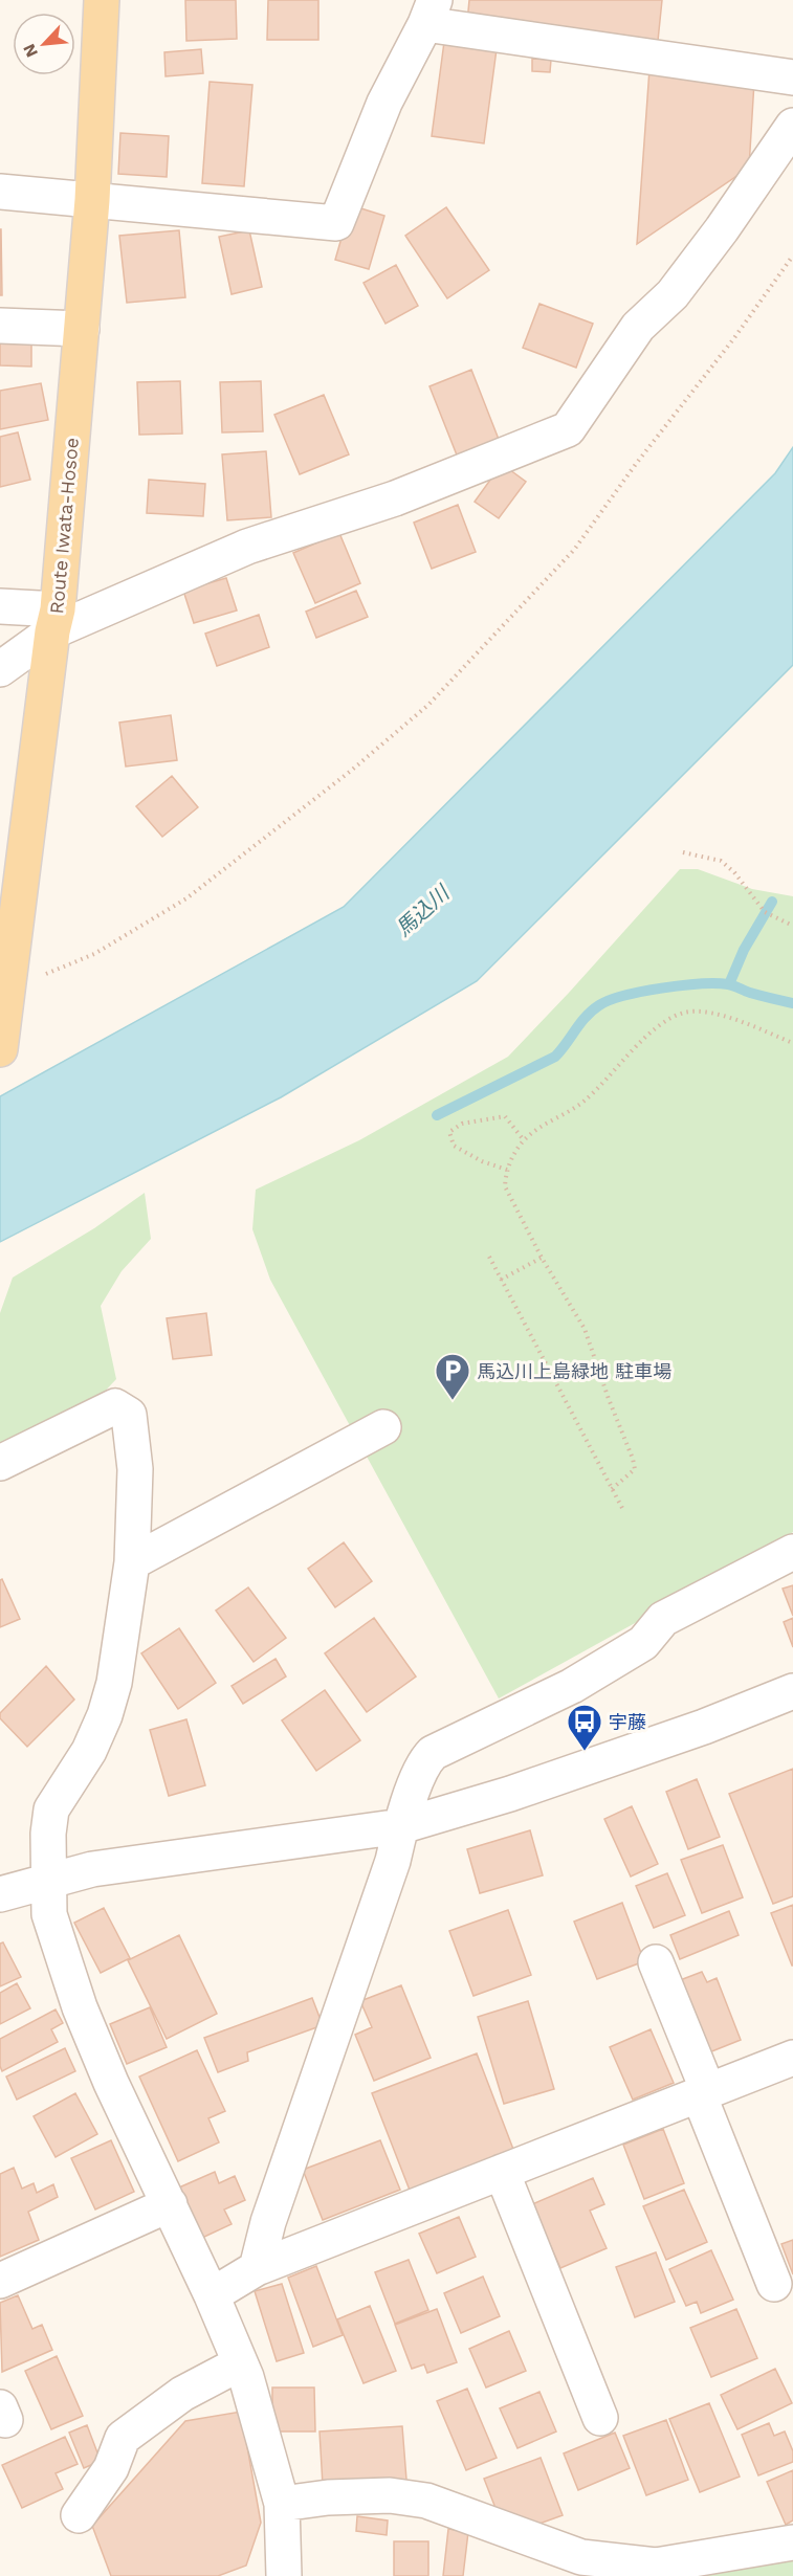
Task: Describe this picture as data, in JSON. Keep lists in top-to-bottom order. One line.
{"streets":{"main road":["Route Iwata-Hosoe"]},"water":["馬込川"],"places":{"parking":["馬込川上島緑地 駐車場"],"bus stop":["宇藤"]},"north":"bottom left"}
